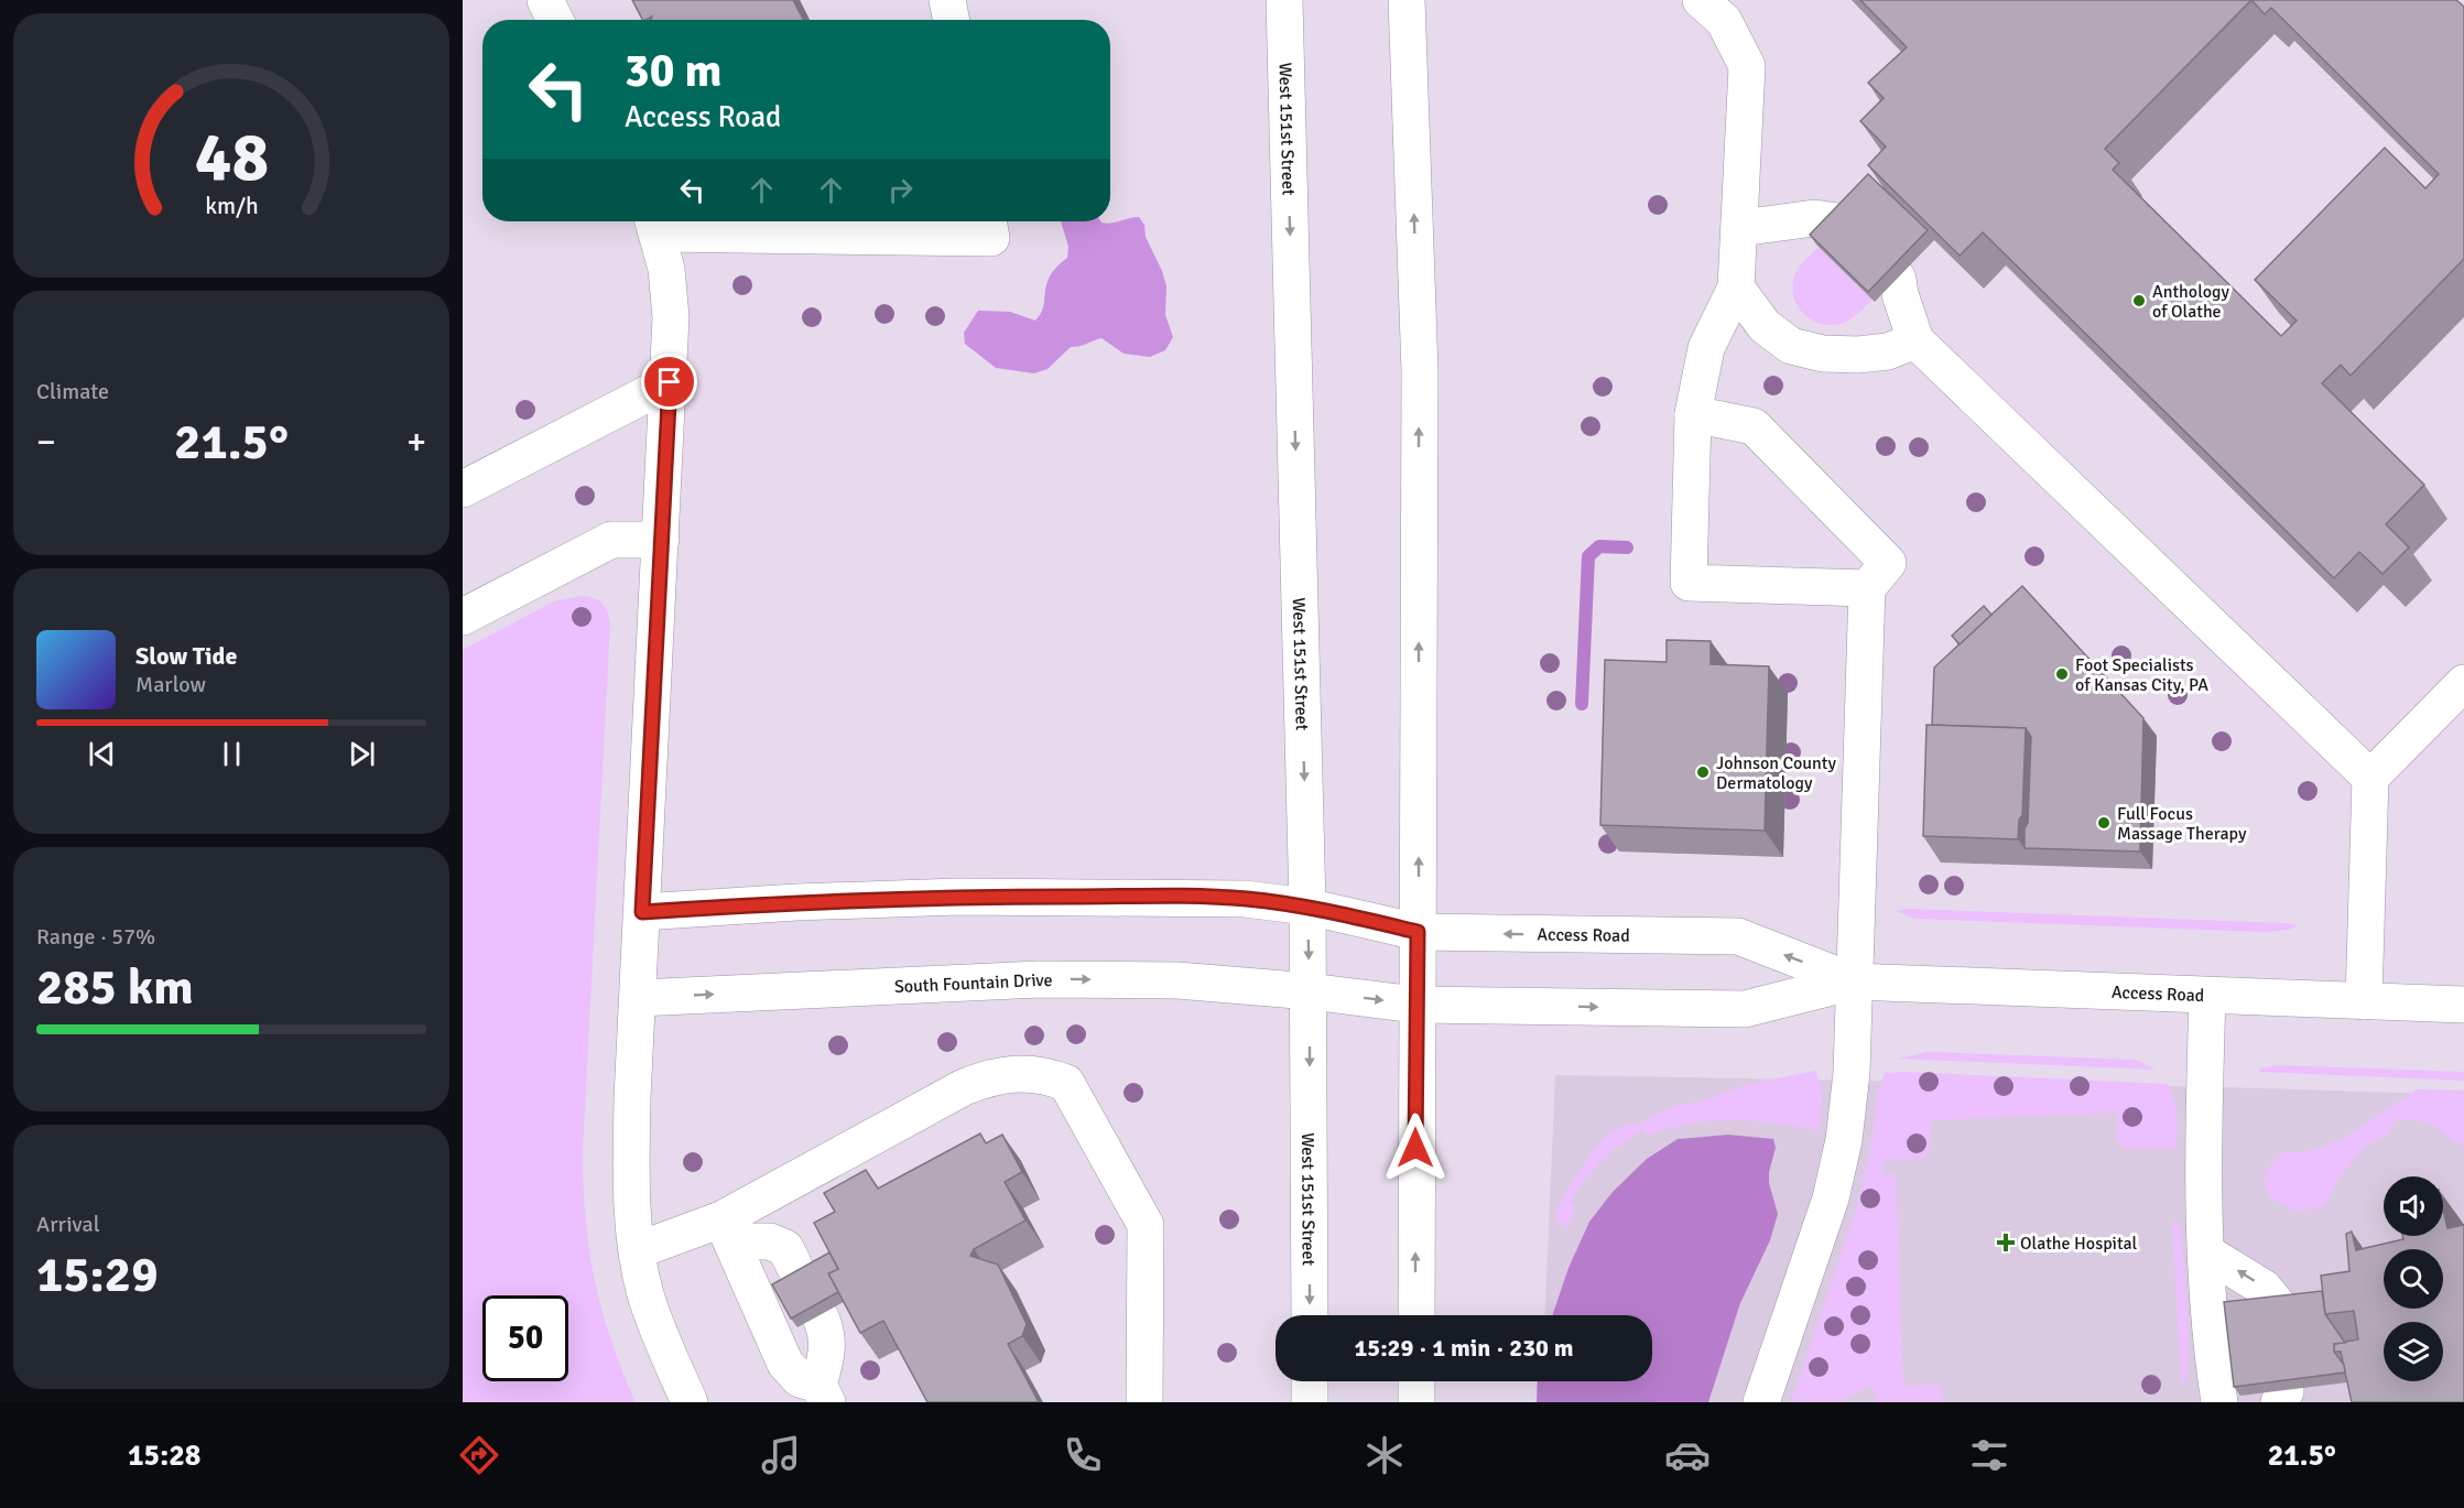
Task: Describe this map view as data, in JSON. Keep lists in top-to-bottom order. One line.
{"streets":{"street":["West 151st Street","Access Road","South Fountain Drive"]},"crossings":[["West 151st Street","Access Road"],["West 151st Street","South Fountain Drive"],["Access Road","South Fountain Drive"]],"places":{"other":["Anthology of Olathe","Foot Specialists of Kansas City, PA","Johnson County Dermatology","Full Focus Massage Therapy"],"health":["Olathe Hospital"]},"page":{"turn":["30 m","Access Road"],"tile":["Climate",["Range · 57%","285 km"],["Arrival","15:29"]],"heat":["−","21.5°","+"],"song":["Slow Tide","Marlow"],"limit":"50","trip":"15:29 · 1 min · 230 m","tabs":["15:28","21.5°"],"gauge":["48","km/h"]}}
